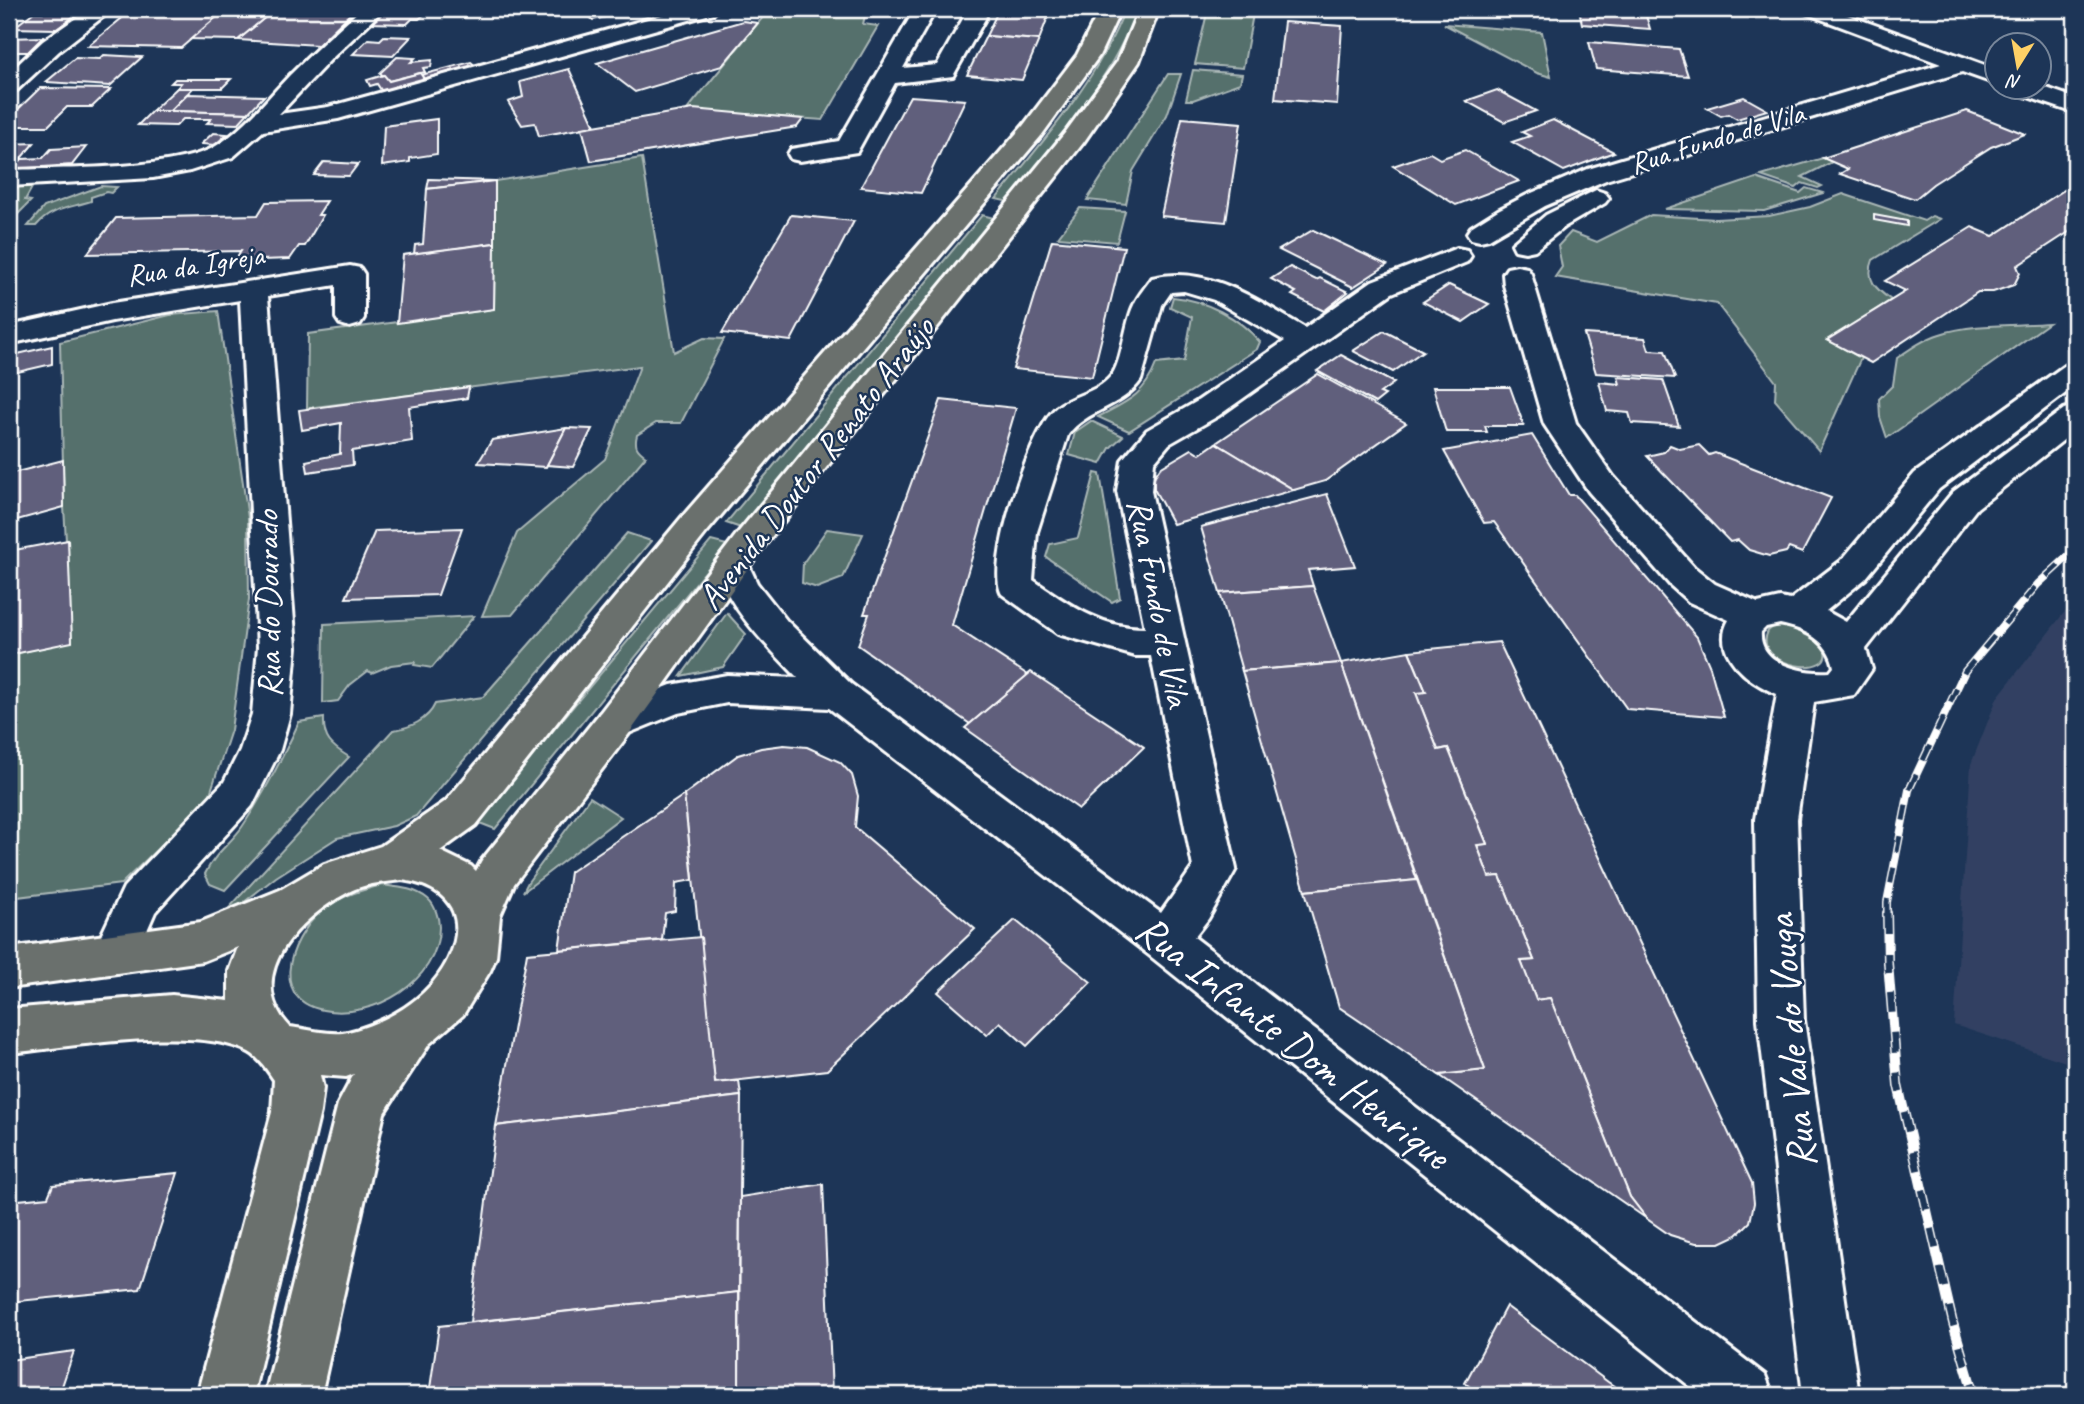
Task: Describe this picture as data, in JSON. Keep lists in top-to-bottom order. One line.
{"streets":{"main road":["Avenida Doutor Renato Araújo"],"street":["Rua Fundo de Vila","Rua da Igreja","Rua do Dourado","Rua Vale do Vouga","Rua Infante Dom Henrique"]},"crossings":[["Rua Fundo de Vila","Rua Infante Dom Henrique"],["Rua da Igreja","Rua do Dourado"],["Avenida Doutor Renato Araújo","Rua Infante Dom Henrique"]],"north":"bottom"}
